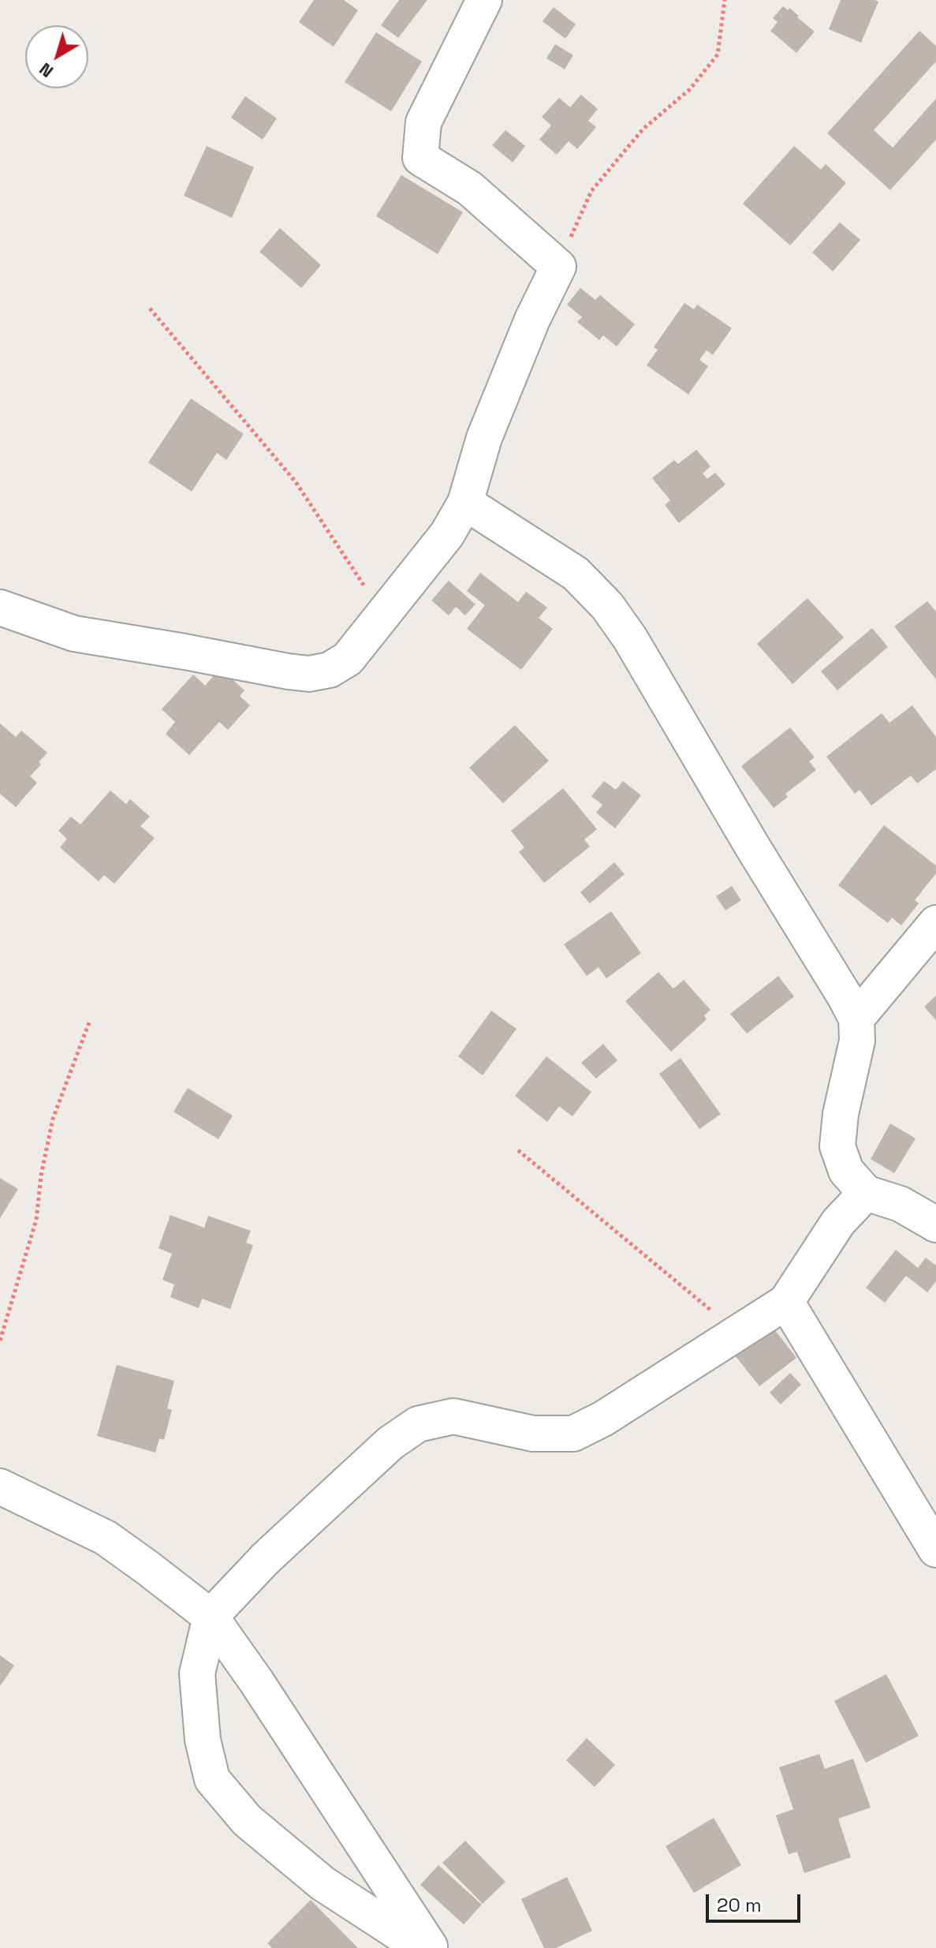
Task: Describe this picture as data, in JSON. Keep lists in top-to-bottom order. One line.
{"scale_bar":"20 m","north":"bottom left"}
